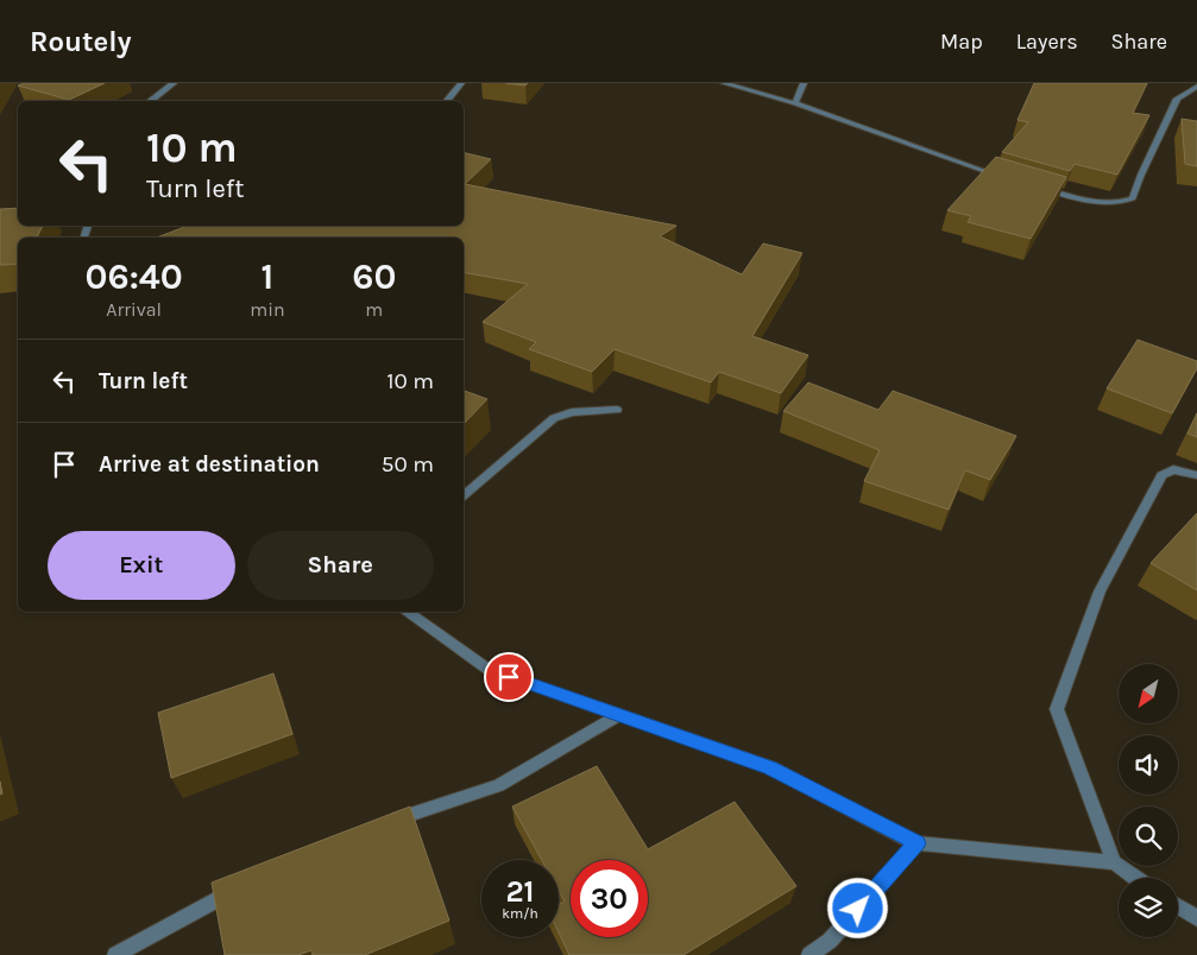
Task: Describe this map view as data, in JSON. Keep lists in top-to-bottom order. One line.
{"north":"bottom left","page":{"header":"Routely","nav":["Map","Layers","Share"],"turn":["10 m","Turn left"],"eta":["06:40","Arrival","1","min","60","m"],"list":[{"name":"Turn left","value":"10 m"},{"name":"Arrive at destination","value":"50 m"}],"buttons":["Exit","Share"],"speed":"21 km/h","limit":"30"}}
